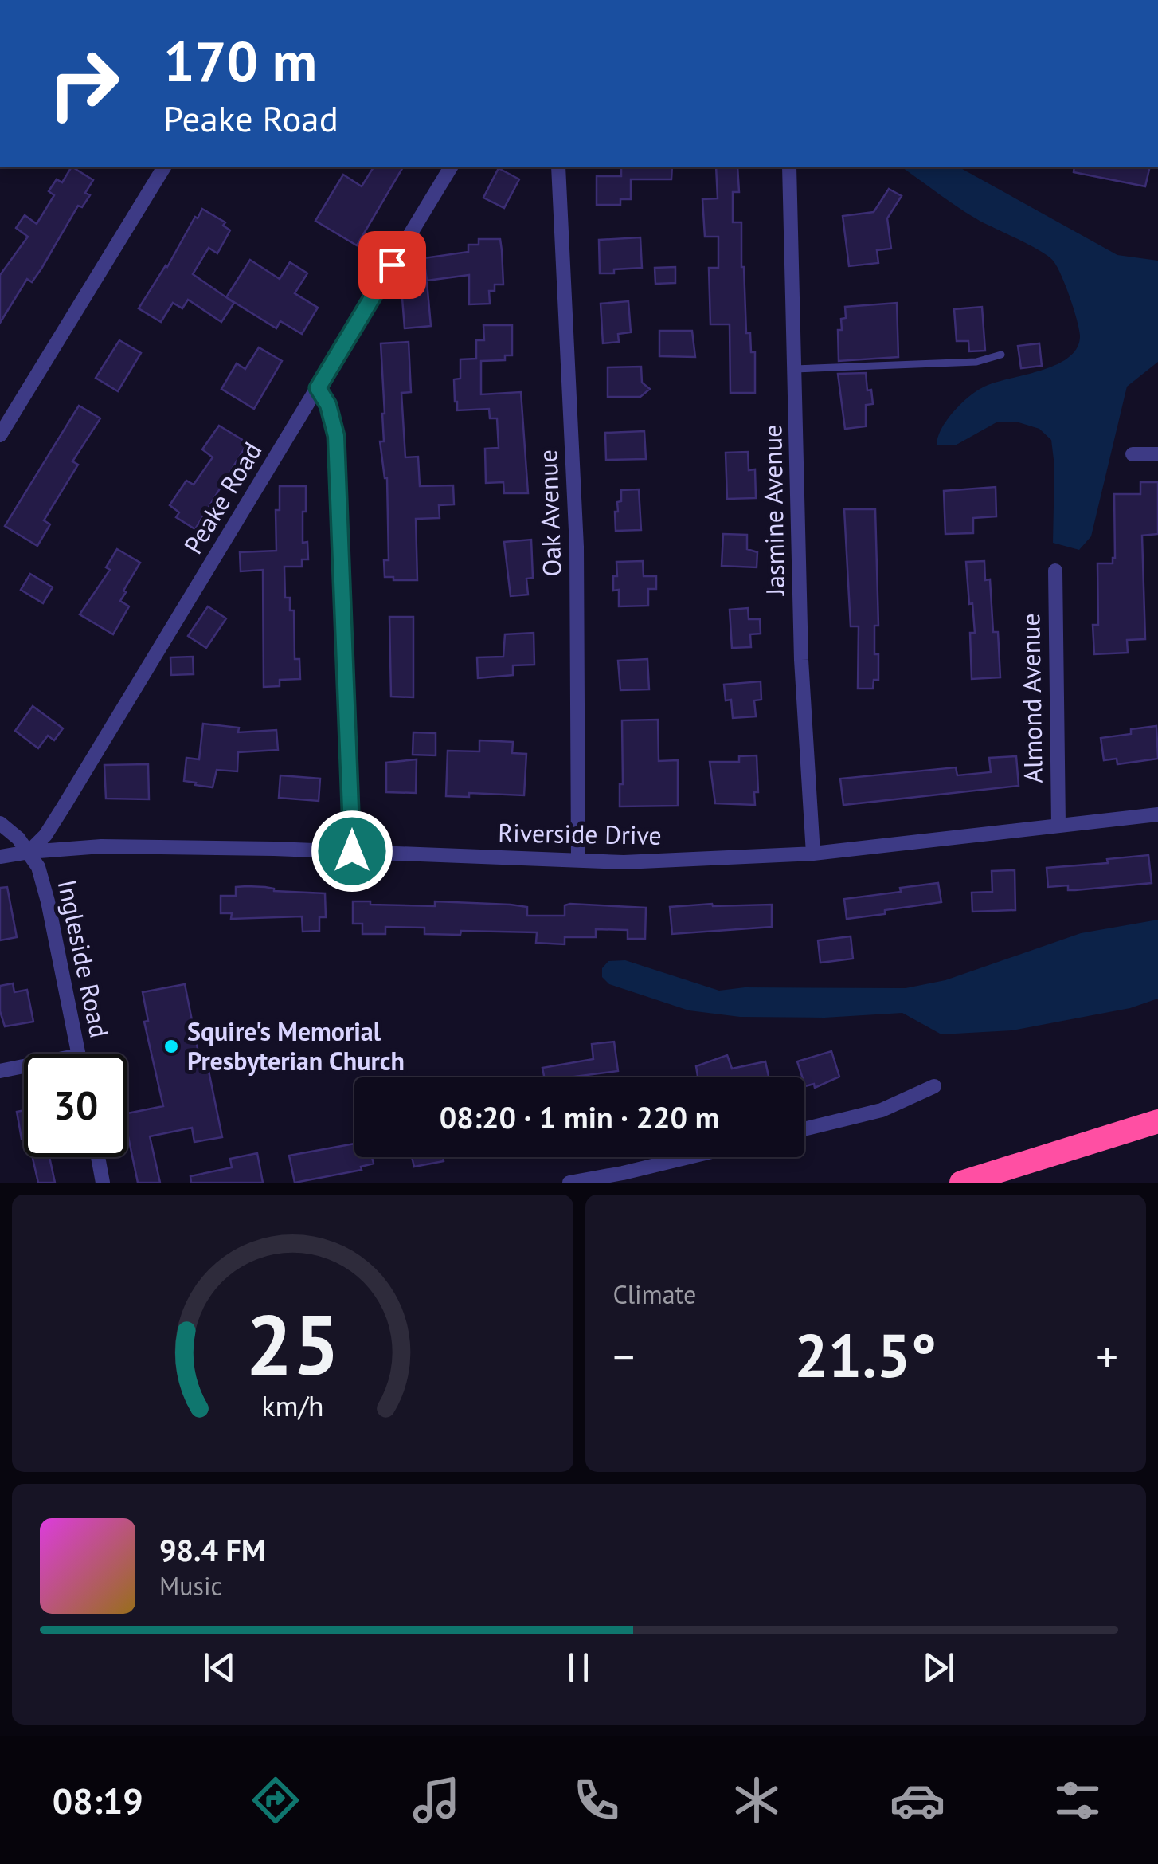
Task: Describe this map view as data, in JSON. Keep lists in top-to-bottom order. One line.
{"streets":{"street":["Peake Road","Jasmine Avenue","Oak Avenue","Almond Avenue","Riverside Drive","Ingleside Road"]},"crossings":[["Peake Road","Riverside Drive"],["Peake Road","Ingleside Road"],["Jasmine Avenue","Riverside Drive"],["Oak Avenue","Riverside Drive"],["Almond Avenue","Riverside Drive"],["Riverside Drive","Ingleside Road"]],"places":["Squire's Memorial Presbyterian Church"],"page":{"turn":["170 m","Peake Road"],"limit":"30","trip":"08:20 · 1 min · 220 m","tile":"Climate","heat":["−","21.5°","+"],"song":["98.4 FM","Music"],"tabs":"08:19","gauge":["25","km/h"]}}
